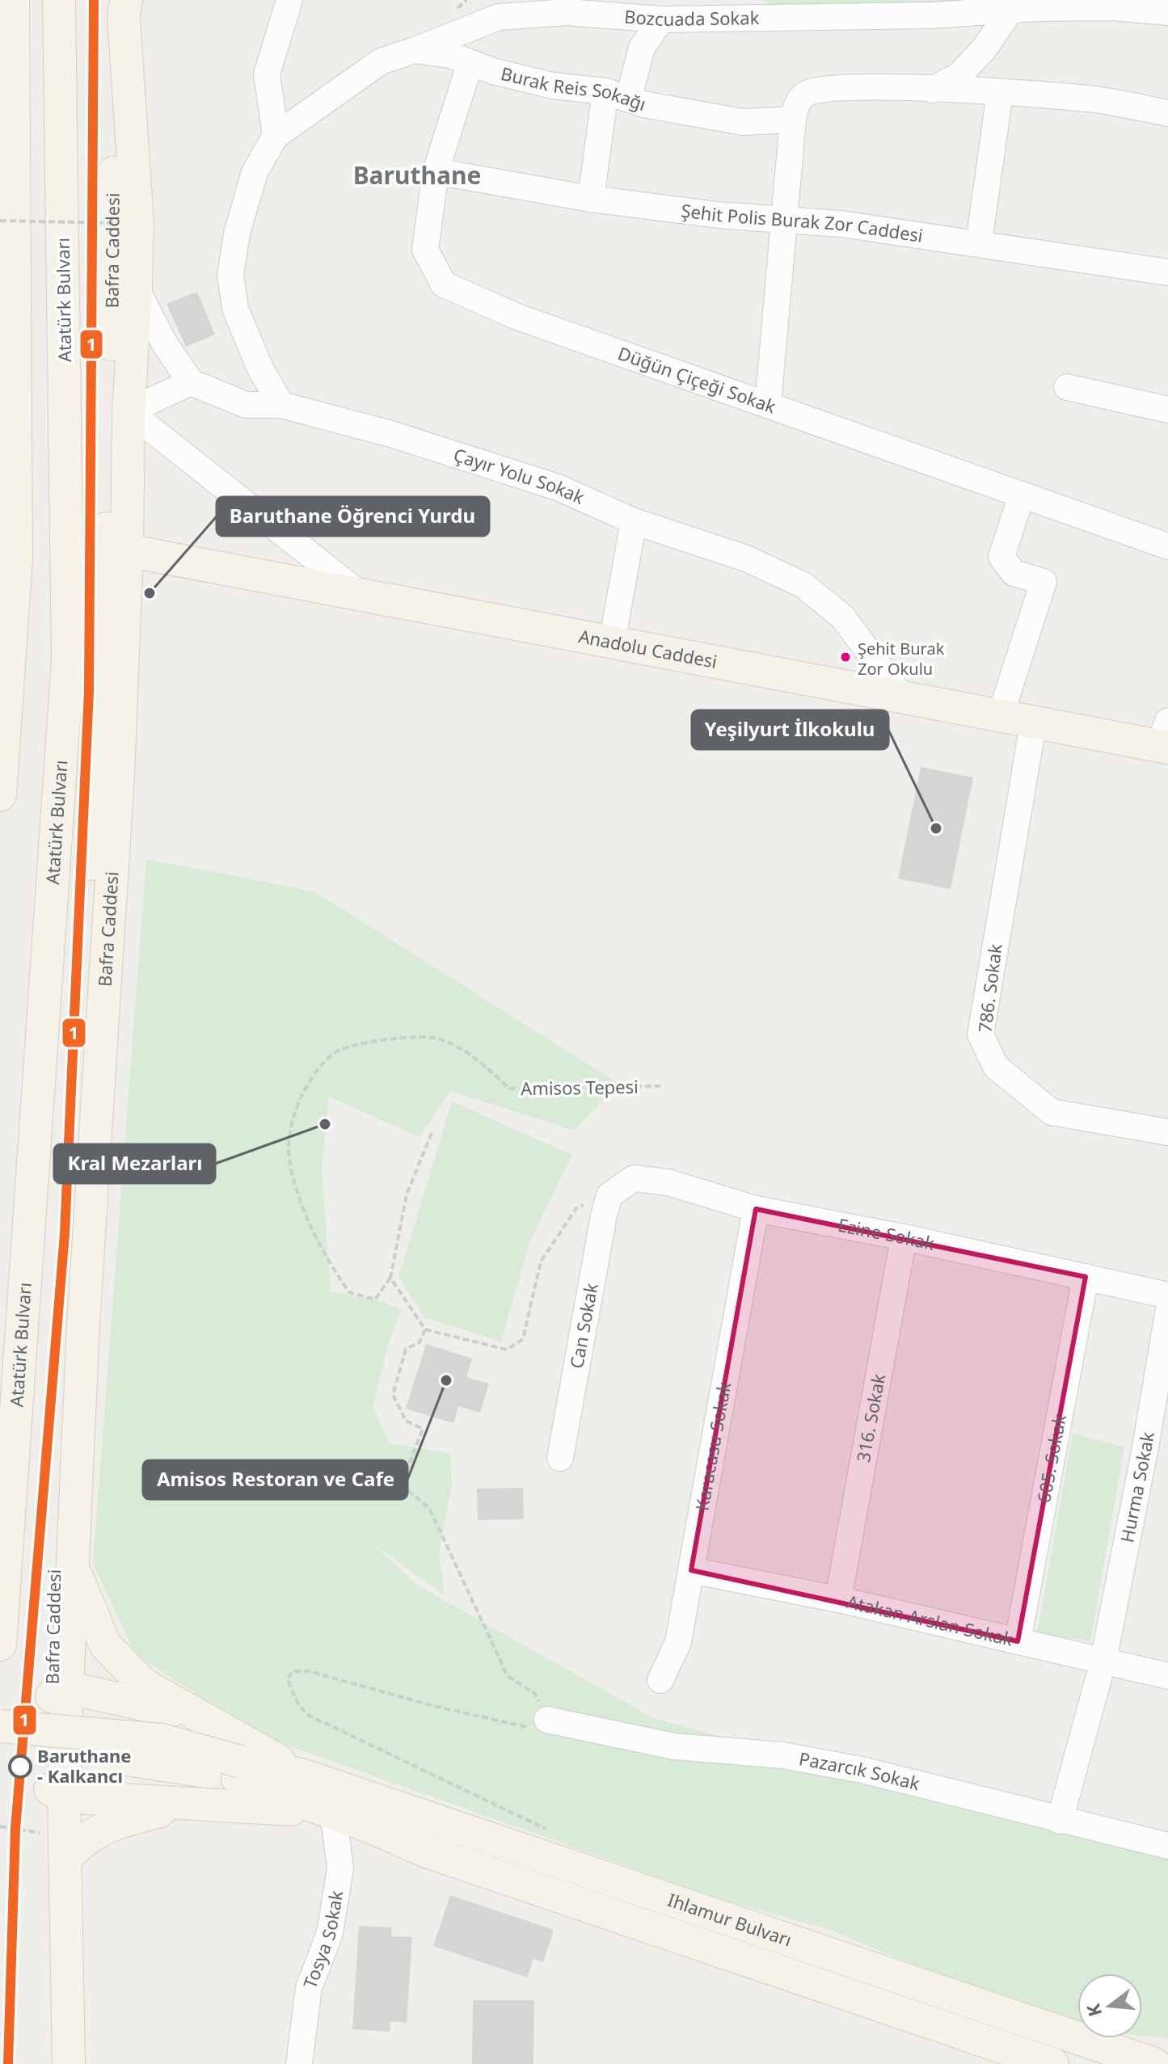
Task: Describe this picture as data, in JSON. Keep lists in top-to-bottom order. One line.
{"streets":{"main road":["Bafra Caddesi","Atatürk Bulvarı","Anadolu Caddesi","Ihlamur Bulvarı"],"street":["Bozcuada Sokak","Burak Reis Sokağı","Şehit Polis Burak Zor Caddesi","Düğün Çiçeği Sokak","Çayır Yolu Sokak","786. Sokak","Ezine Sokak","Can Sokak","316. Sokak","Karacasu Sokak","605. Sokak","Hurma Sokak","Atakan Arslan Sokak","Pazarcık Sokak","Tosya Sokak"],"path":["Amisos Tepesi"]},"crossings":[["Bozcuada Sokak","Burak Reis Sokağı"],["Burak Reis Sokağı","Düğün Çiçeği Sokak"],["Burak Reis Sokağı","Çayır Yolu Sokak"],["Şehit Polis Burak Zor Caddesi","Düğün Çiçeği Sokak"],["Bafra Caddesi","Anadolu Caddesi"],["Çayır Yolu Sokak","Anadolu Caddesi"],["Anadolu Caddesi","786. Sokak"],["Ezine Sokak","Can Sokak"],["Ezine Sokak","316. Sokak"],["Ezine Sokak","Karacasu Sokak"],["Ezine Sokak","605. Sokak"],["316. Sokak","Atakan Arslan Sokak"],["Karacasu Sokak","Atakan Arslan Sokak"],["605. Sokak","Atakan Arslan Sokak"],["Hurma Sokak","Atakan Arslan Sokak"],["Hurma Sokak","Pazarcık Sokak"],["Ihlamur Bulvarı","Tosya Sokak"]],"districts":["Baruthane"],"places":["Baruthane Öğrenci Yurdu","Şehit Burak Zor Okulu","Yeşilyurt İlkokulu","Kral Mezarları","Amisos Restoran ve Cafe","Baruthane - Kalkancı"],"lines":["transit line 1"],"north":"left"}
